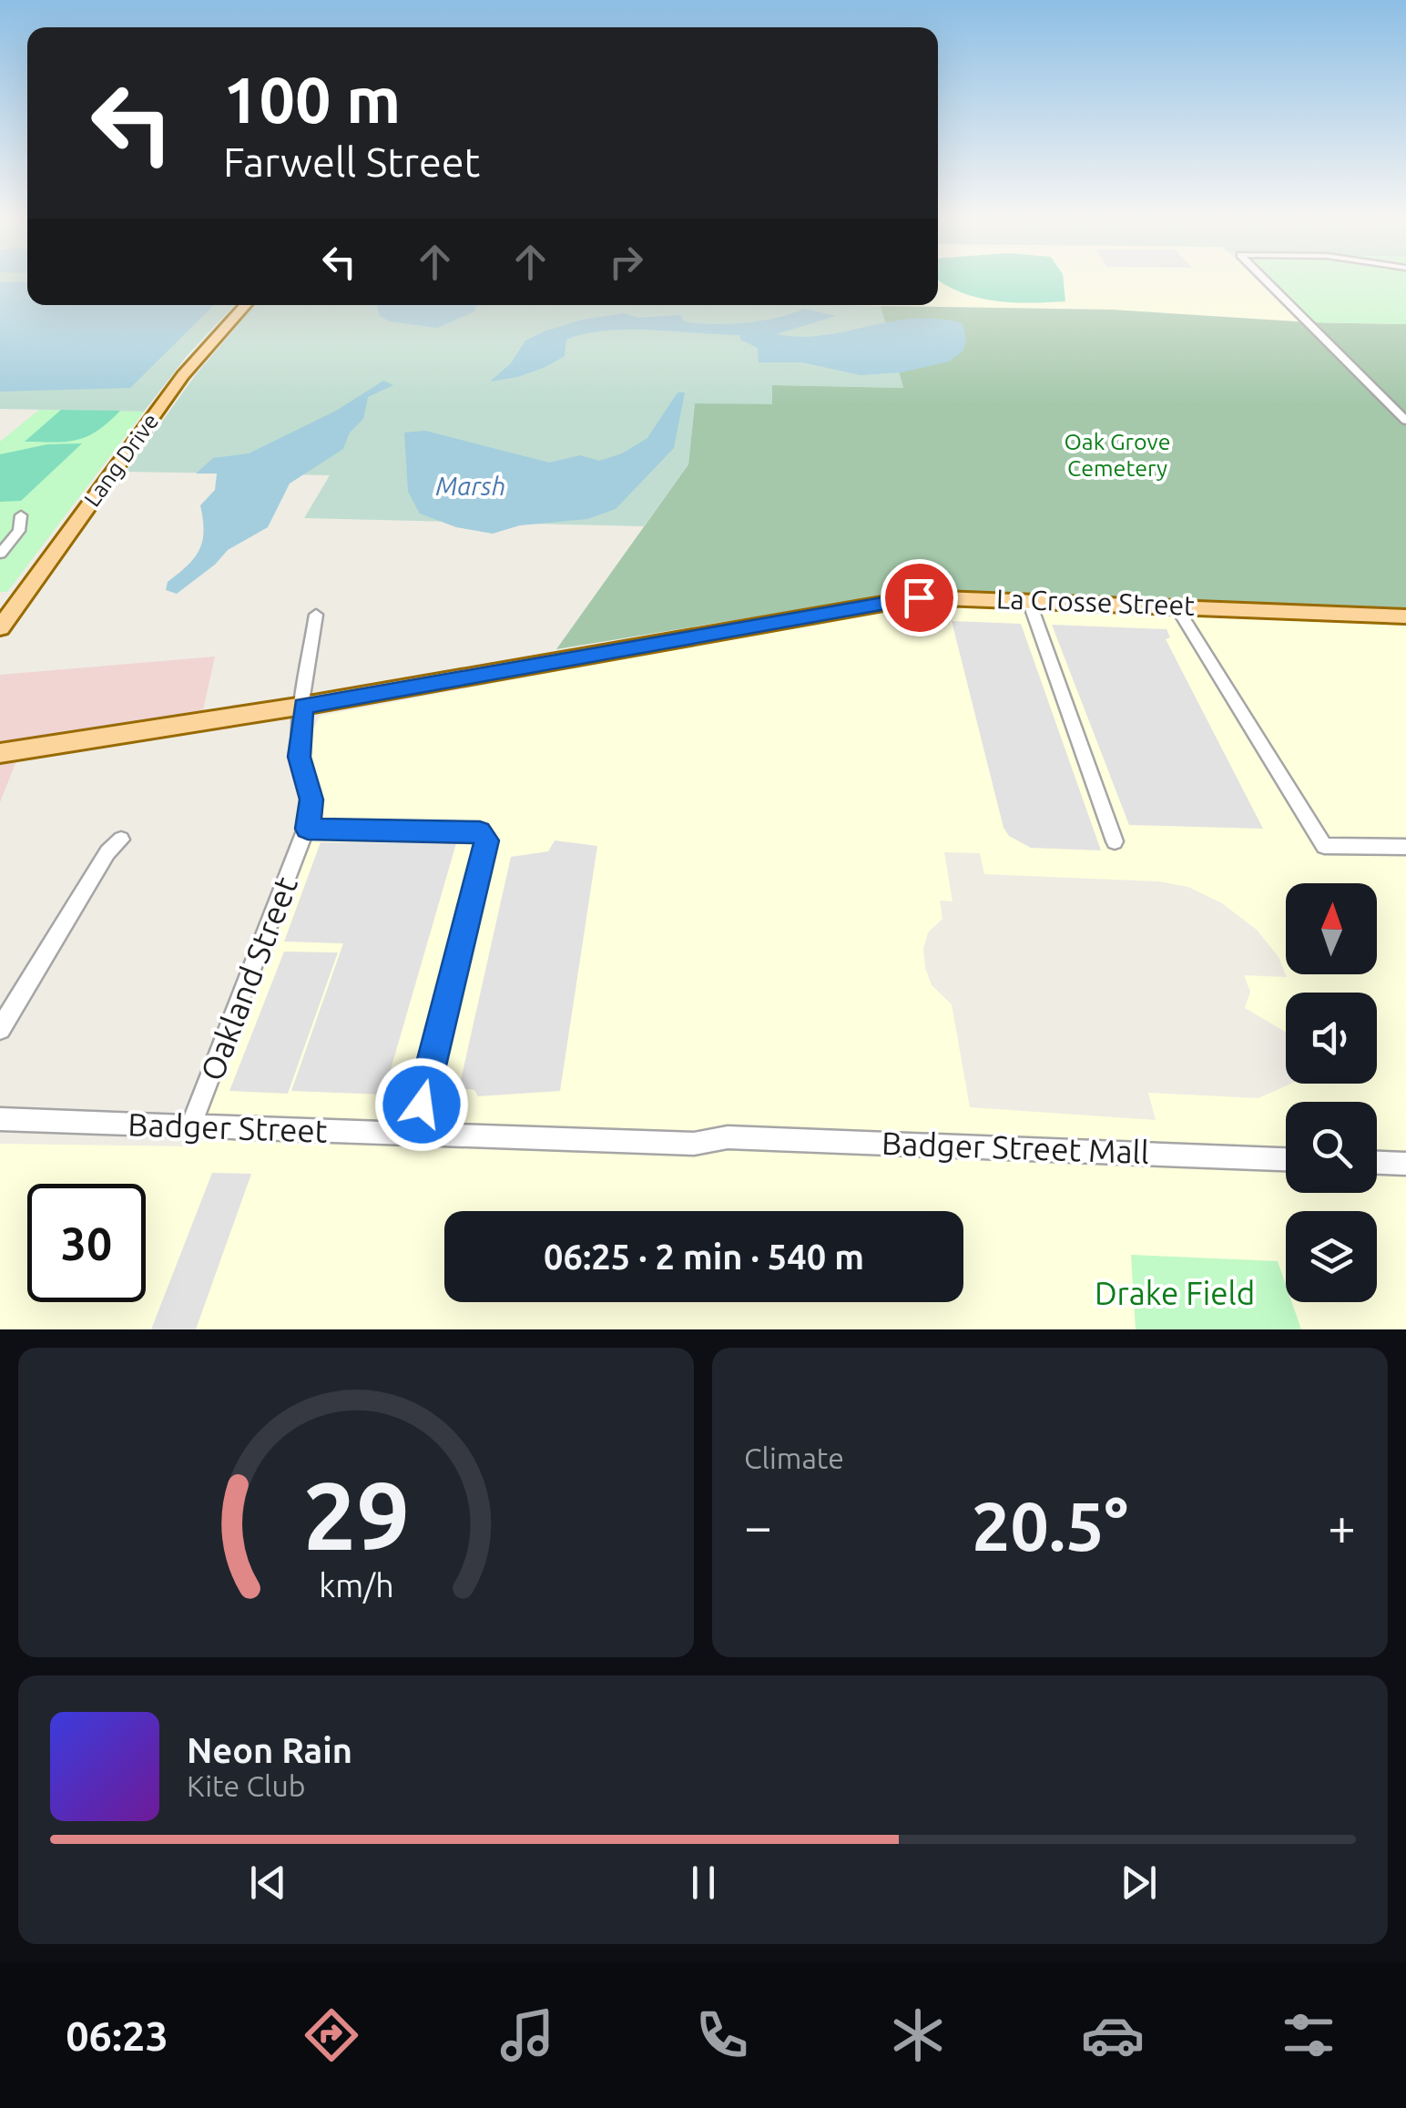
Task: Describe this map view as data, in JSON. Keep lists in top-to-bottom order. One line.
{"streets":{"main road":["Lang Drive","La Crosse Street"],"street":["Oakland Street","Badger Street","Badger Street Mall"]},"crossings":[["La Crosse Street","Oakland Street"],["Oakland Street","Badger Street"],["Badger Street","Badger Street Mall"]],"water":["Marsh"],"parks":["Oak Grove Cemetery","Drake Field"],"north":"top","page":{"turn":["100 m","Farwell Street"],"limit":"30","trip":"06:25 · 2 min · 540 m","tile":"Climate","heat":["−","20.5°","+"],"song":["Neon Rain","Kite Club"],"tabs":"06:23","gauge":["29","km/h"]}}
